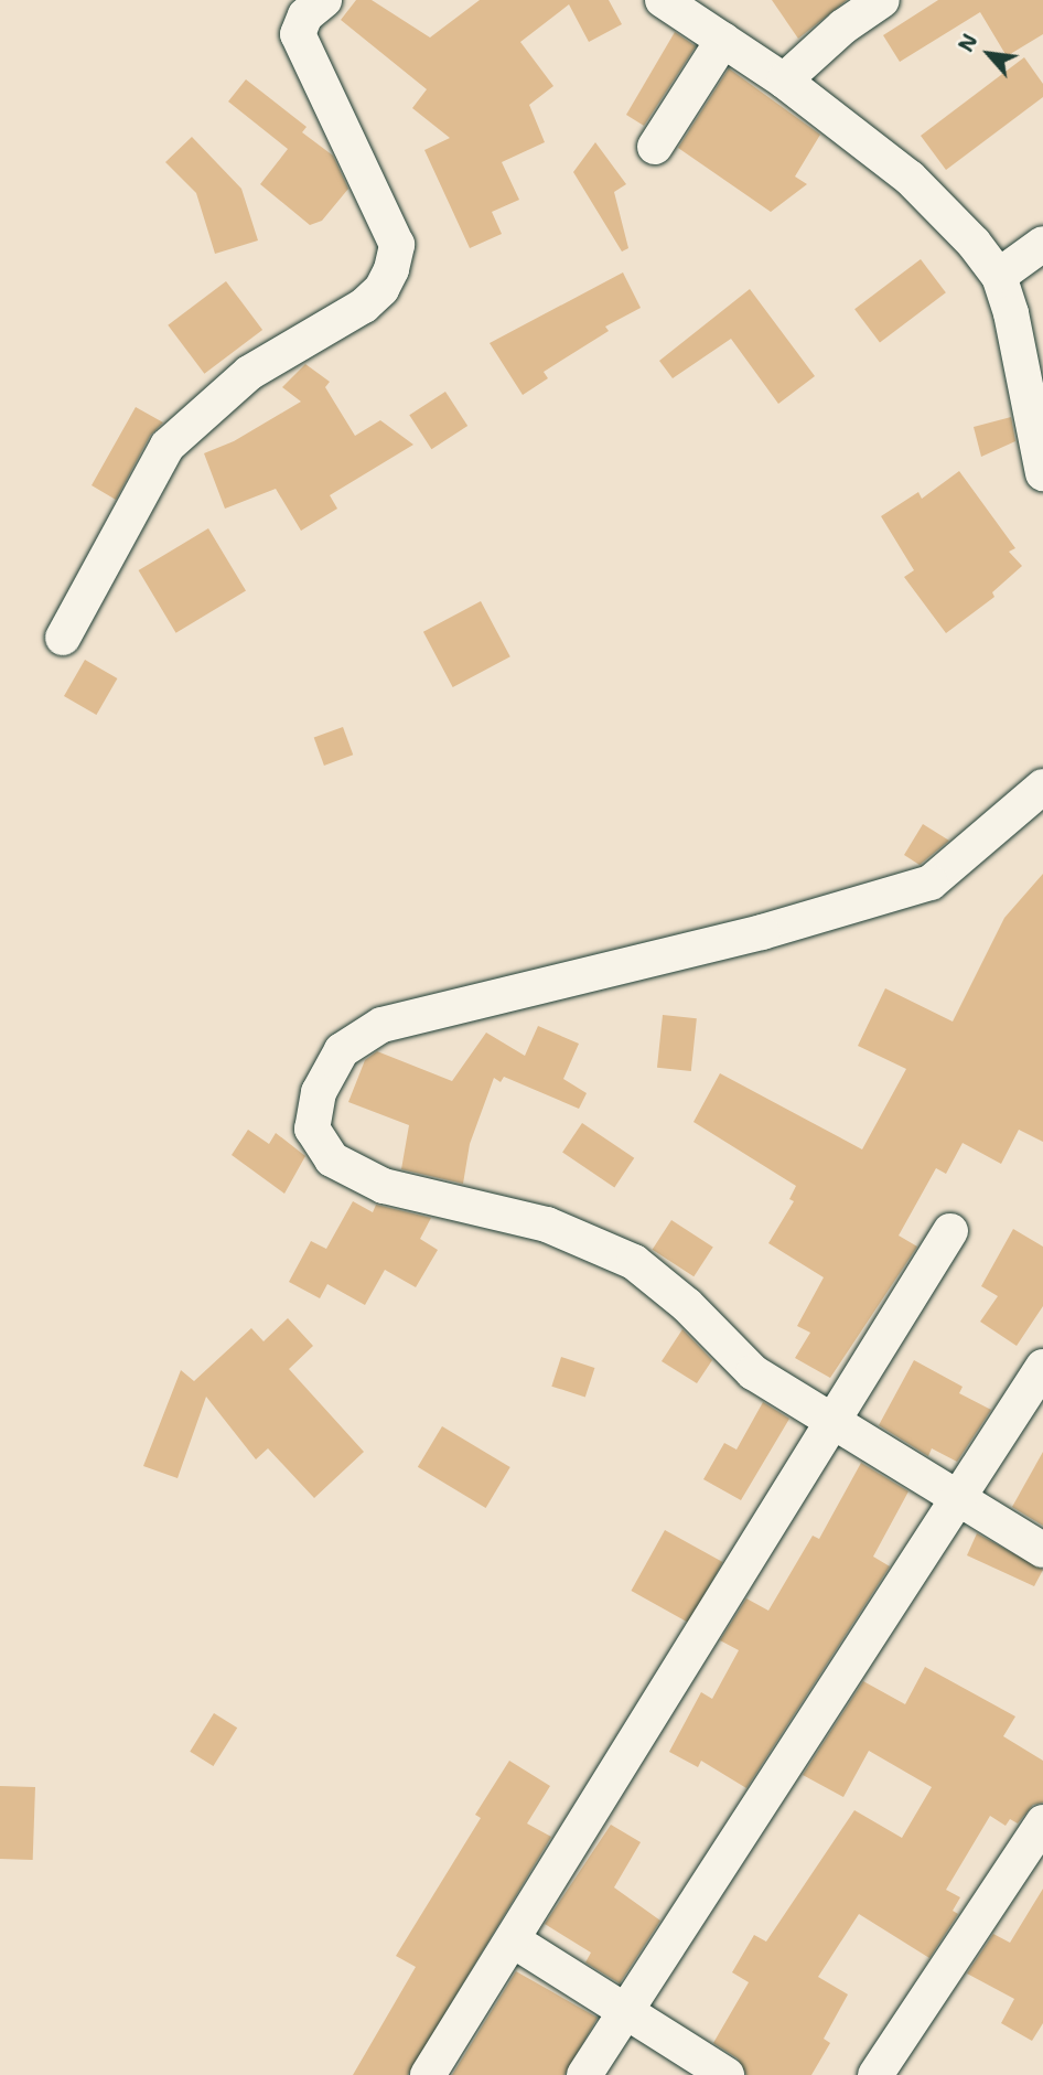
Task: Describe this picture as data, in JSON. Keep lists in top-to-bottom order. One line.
{"north":"top left"}
